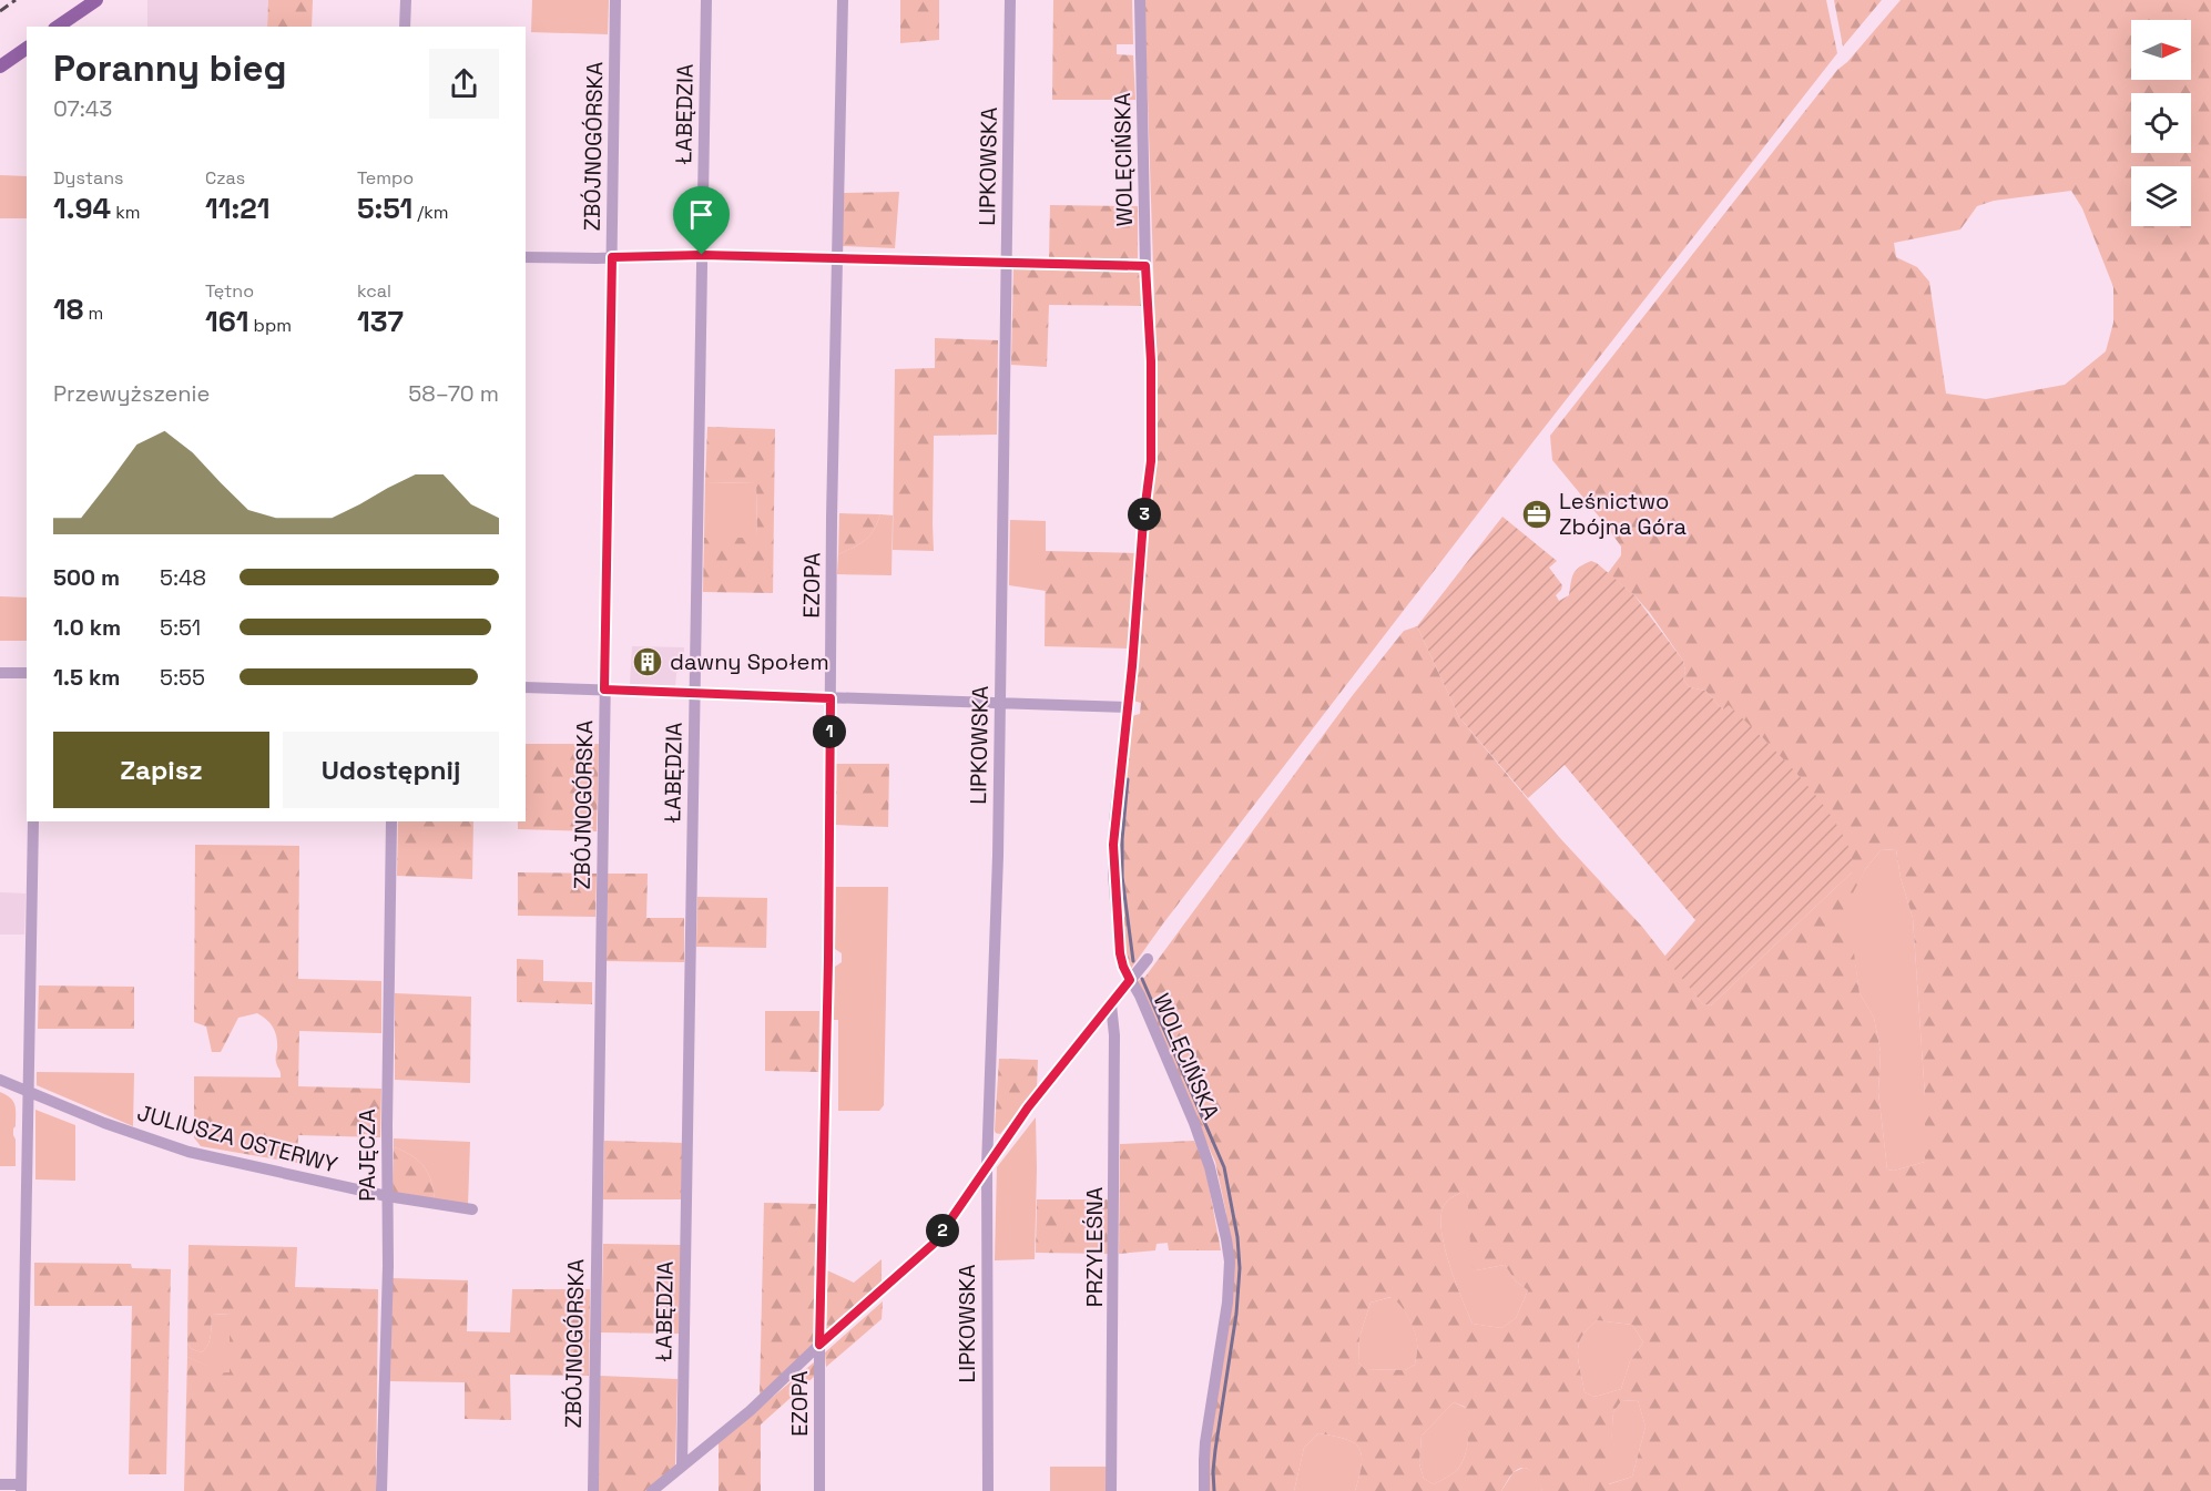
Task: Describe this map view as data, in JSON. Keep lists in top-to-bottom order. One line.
{"streets":{"street":["ŁABĘDZIA","ZBÓJNOGÓRSKA","WOLĘCIŃSKA","LIPKOWSKA","EZOPA","JULIUSZA OSTERWY","PAJĘCZA","PRZYLEŚNA"]},"crossings":[["JULIUSZA OSTERWY","PAJĘCZA"]],"places":{"office":["Leśnictwo Zbójna Góra"],"building":["dawny Społem"]},"north":"right","page":{"heading":["Poranny bieg","07:43"],"stats":[["Dystans","1.94 km"],["Czas","11:21"],["Tempo","5:51 /km"],["18 m"],["Tętno","161 bpm"],["kcal","137"]],"chart":["Przewyższenie","58–70 m"],"pins":["3","1","2"],"list":[{"name":"500 m","note":"5:48"},{"name":"1.0 km","note":"5:51"},{"name":"1.5 km","note":"5:55"}],"buttons":["Zapisz","Udostępnij"]}}
